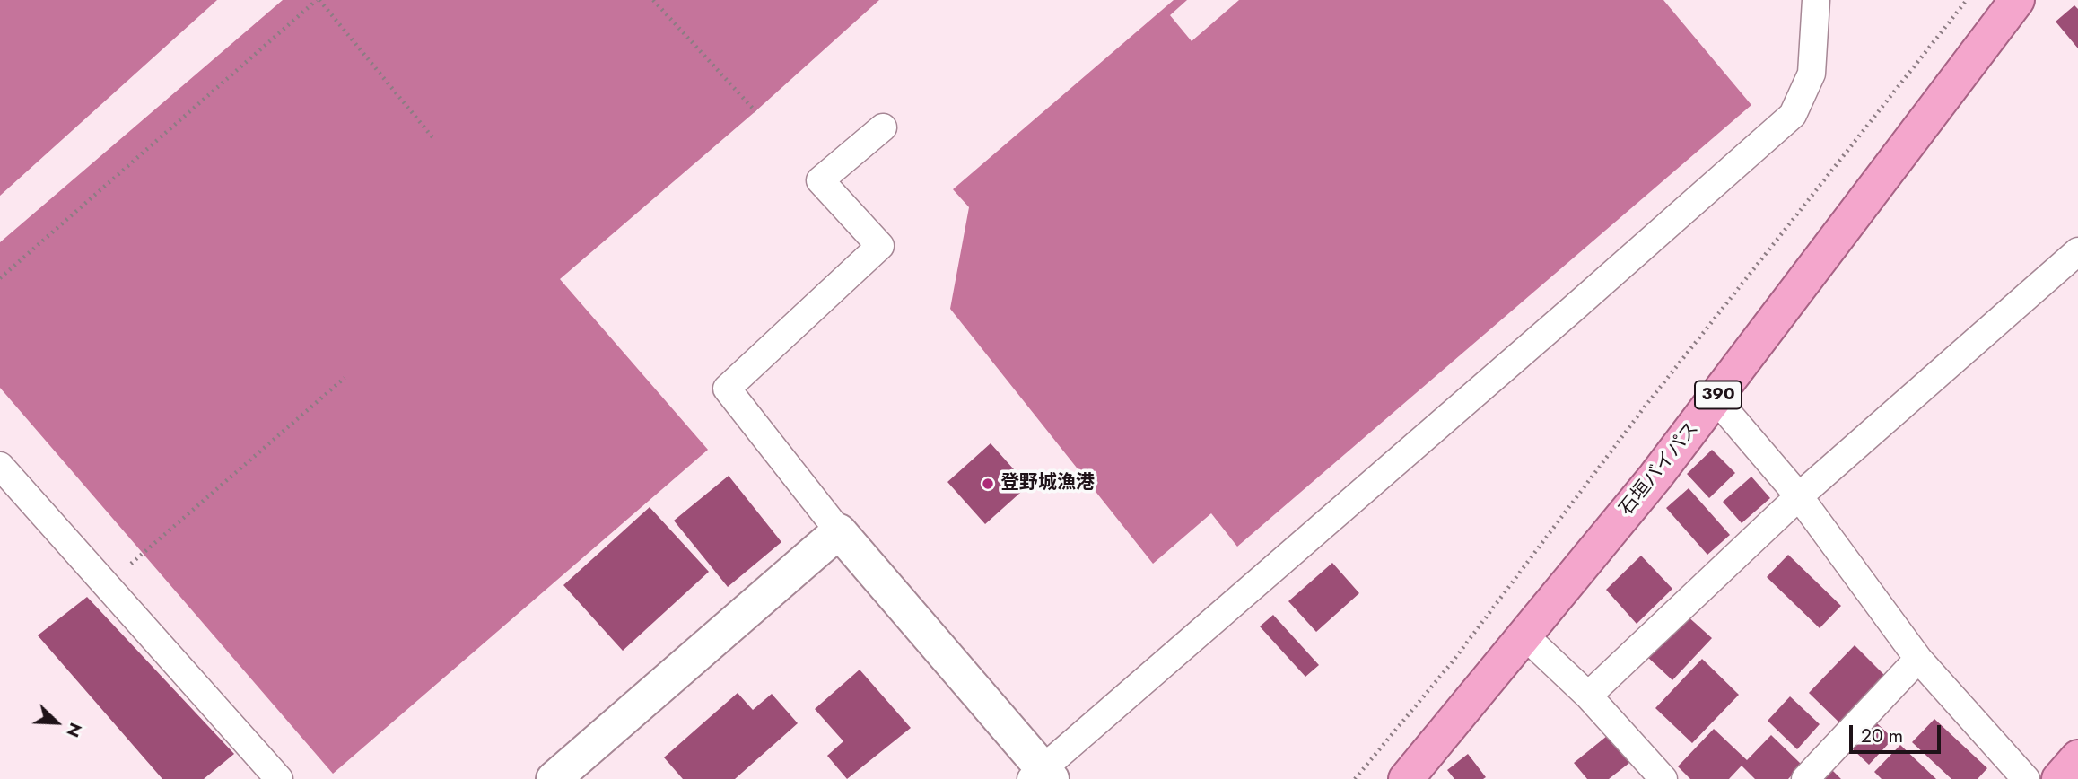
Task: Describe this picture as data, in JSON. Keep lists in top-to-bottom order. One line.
{"streets":{"highway":["390","石垣バイパス"]},"places":["登野城漁港"],"scale_bar":"20 m","north":"bottom right"}
